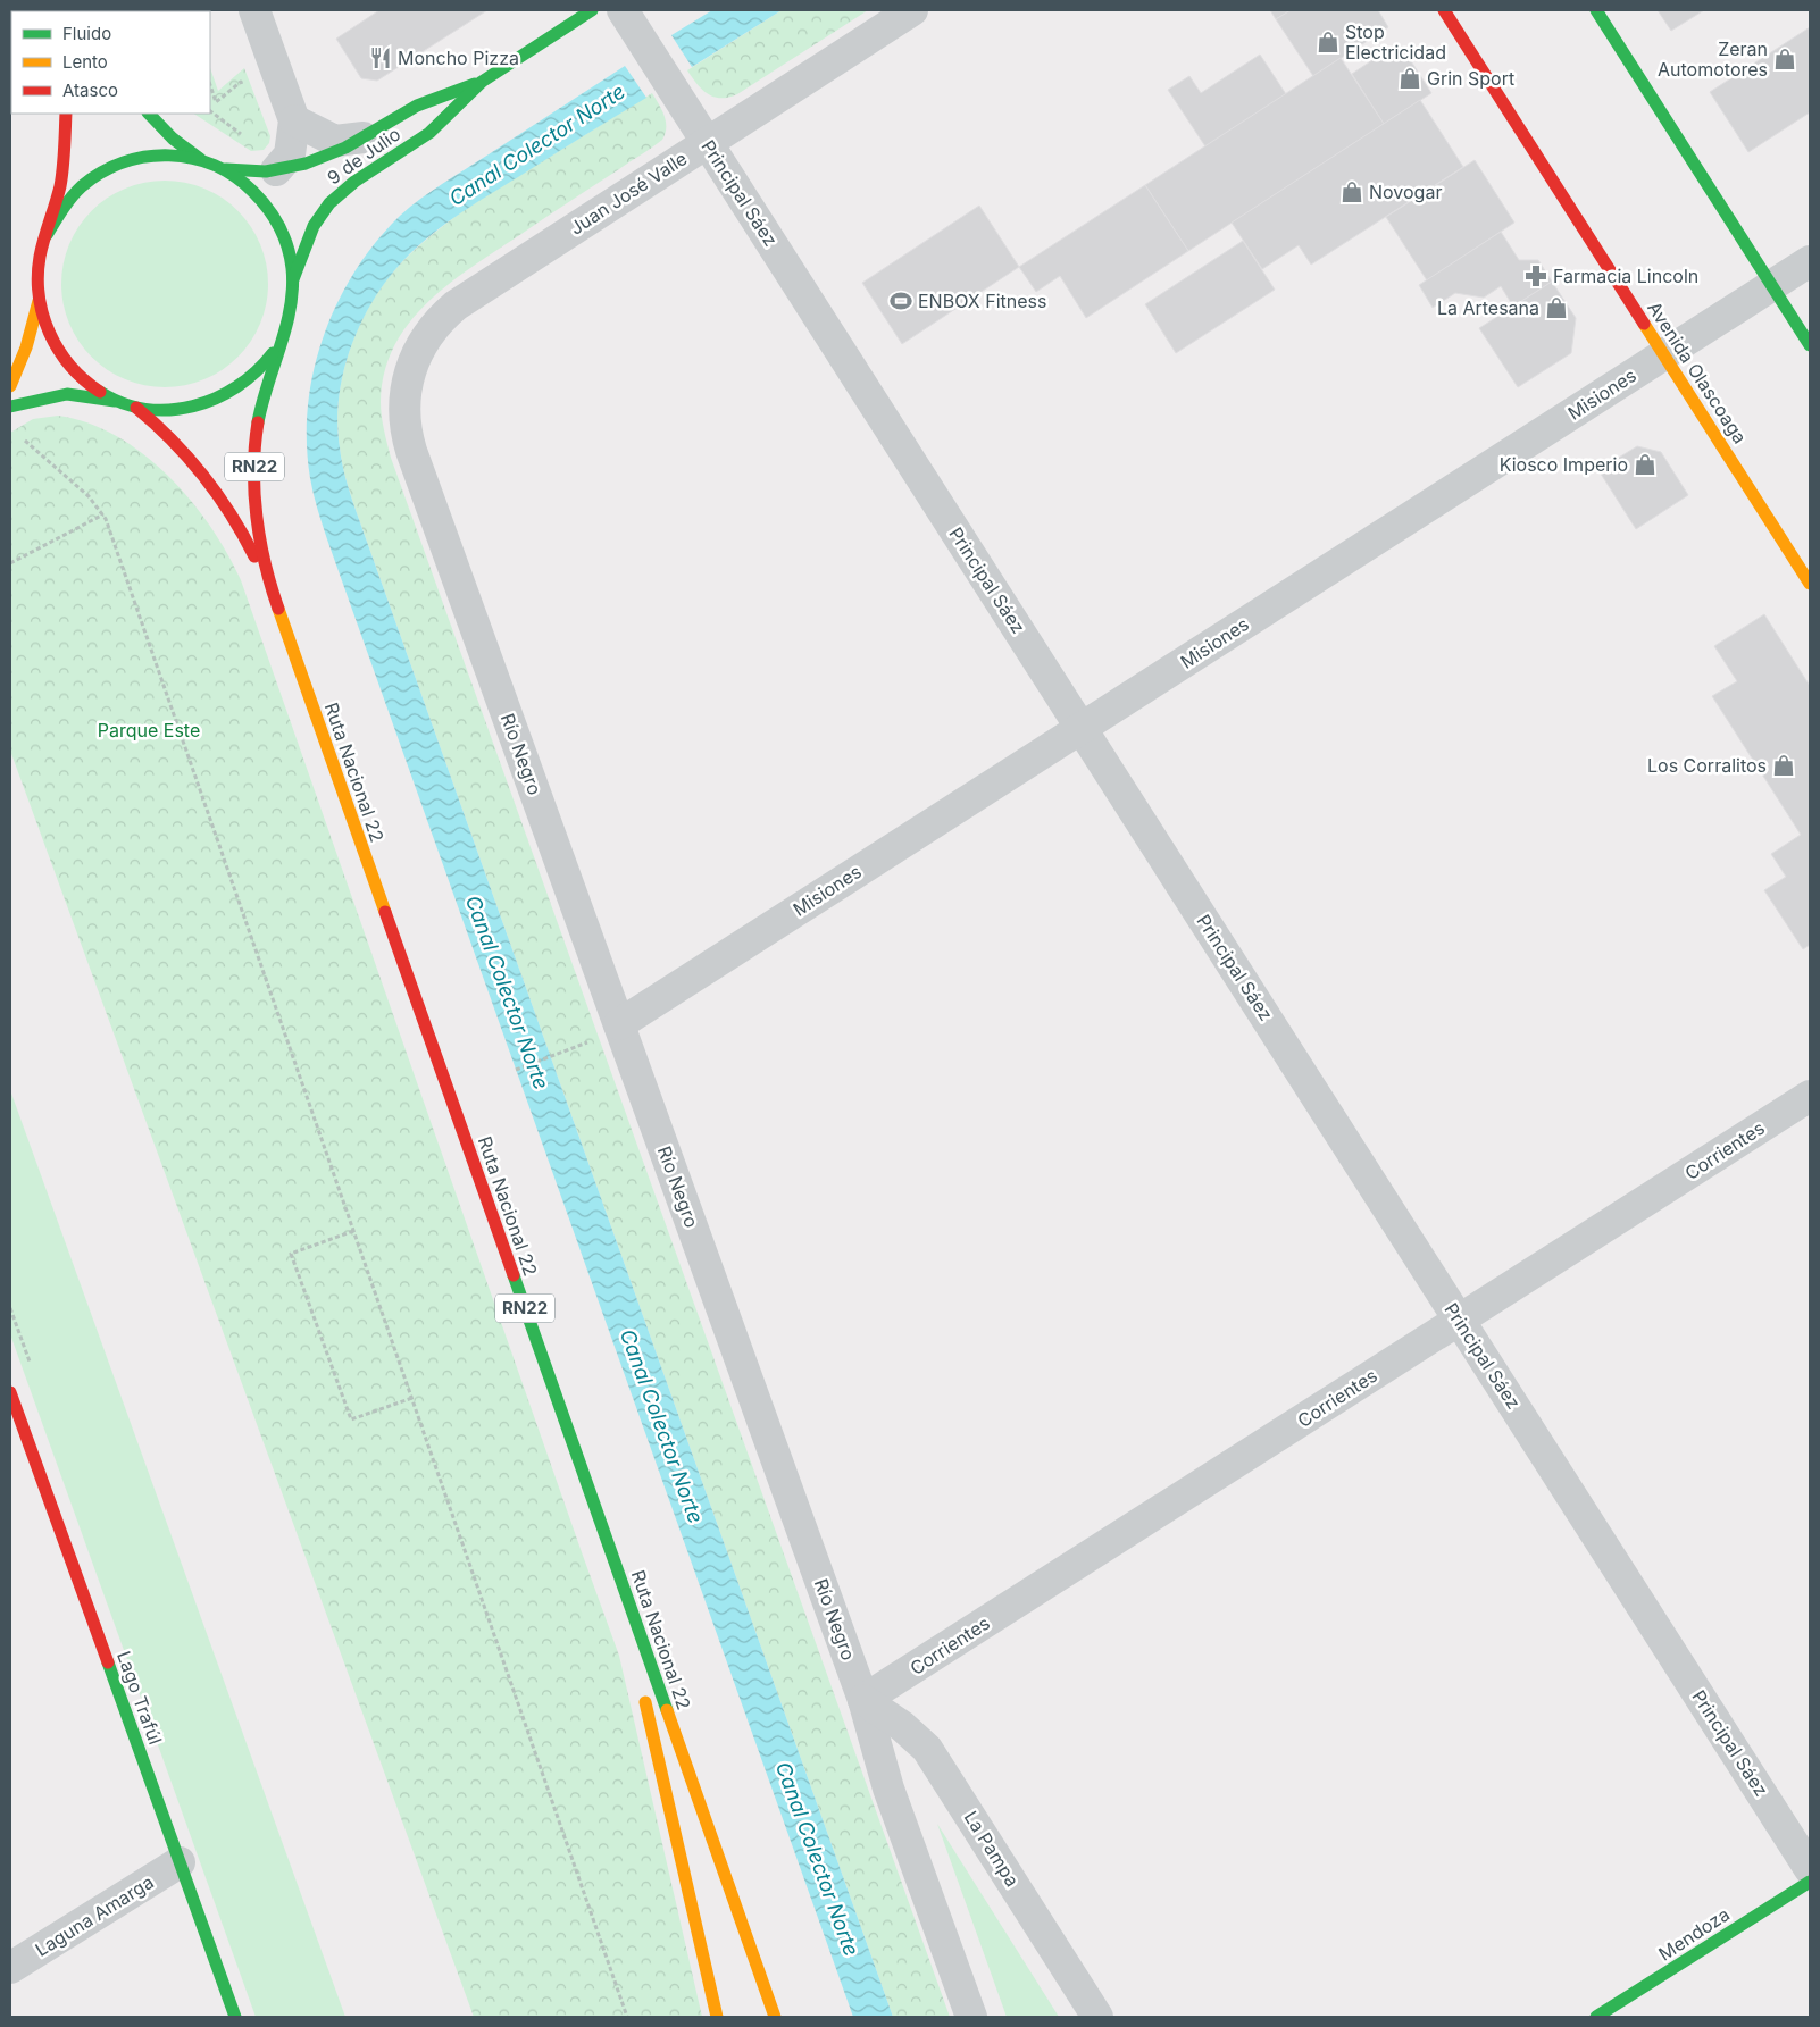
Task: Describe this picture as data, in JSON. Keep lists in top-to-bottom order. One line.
{"streets":{"main road":["9 de Julio","Avenida Olascoaga","RN22","Ruta Nacional 22","Lago Trafúl","Mendoza"],"street":["Juan José Valle","Principal Sáez","Misiones","Río Negro","Corrientes","La Pampa","Laguna Amarga"]},"crossings":[["9 de Julio","Ruta Nacional 22"],["Juan José Valle","Principal Sáez"],["Juan José Valle","Río Negro"],["Principal Sáez","Misiones"],["Principal Sáez","Corrientes"],["Avenida Olascoaga","Misiones"],["Misiones","Río Negro"],["Río Negro","Corrientes"],["Río Negro","La Pampa"],["Corrientes","La Pampa"],["Lago Trafúl","Laguna Amarga"]],"water":["Canal Colector Norte"],"parks":["Parque Este"],"places":{"shop":["Stop Electricidad","Zeran Automotores","Grin Sport","Novogar","La Artesana","Kiosco Imperio","Los Corralitos"],"restaurant":["Moncho Pizza"],"pharmacy":["Farmacia Lincoln"],"sports":["ENBOX Fitness"]},"legend":["Fluido","Lento","Atasco"]}
